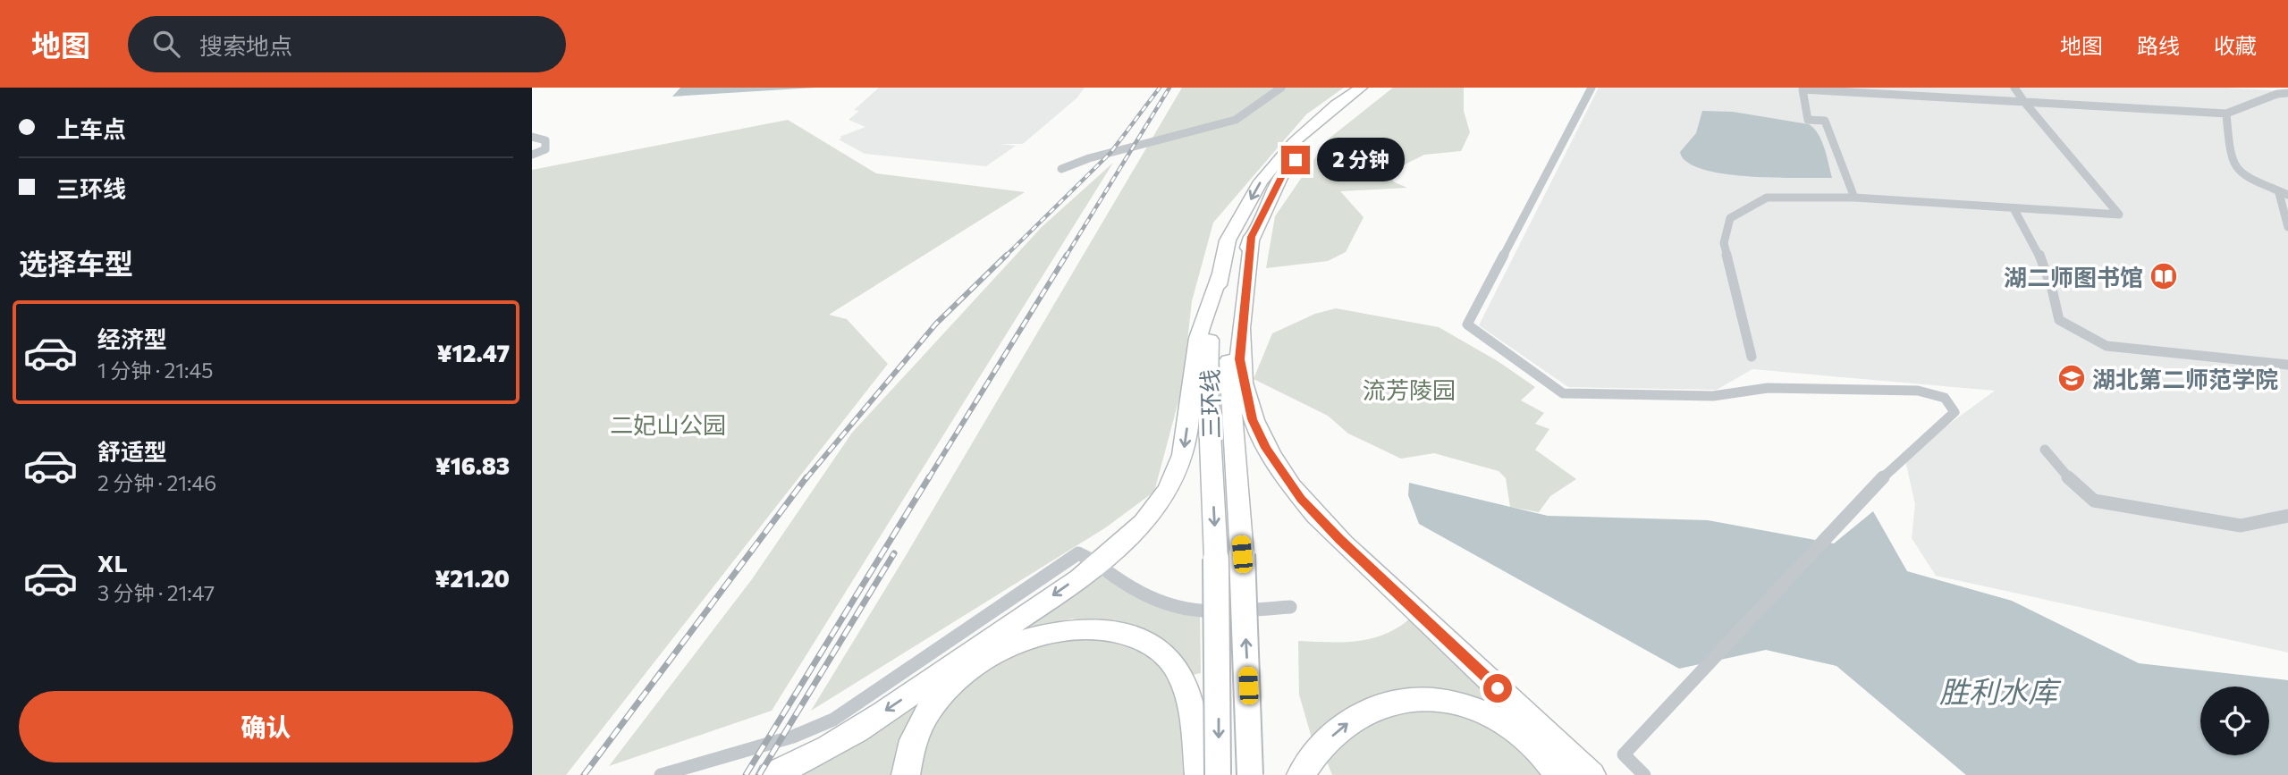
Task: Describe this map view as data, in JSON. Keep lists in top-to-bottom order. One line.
{"streets":{"highway":["三环线"]},"water":["胜利水库"],"parks":["流芳陵园","二妃山公园"],"places":{"library":["湖二师图书馆"],"school or university":["湖北第二师范学院"]},"page":{"header":"地图","search":"搜索地点","nav":["地图","路线","收藏"],"banner":["上车点","三环线"],"bubble":"2 分钟","heading":"选择车型","list":[{"name":"经济型","note":"1 分钟 · 21:45","value":"¥12.47"},{"name":"舒适型","note":"2 分钟 · 21:46","value":"¥16.83"},{"name":"XL","note":"3 分钟 · 21:47","value":"¥21.20"}],"buttons":"确认"}}
